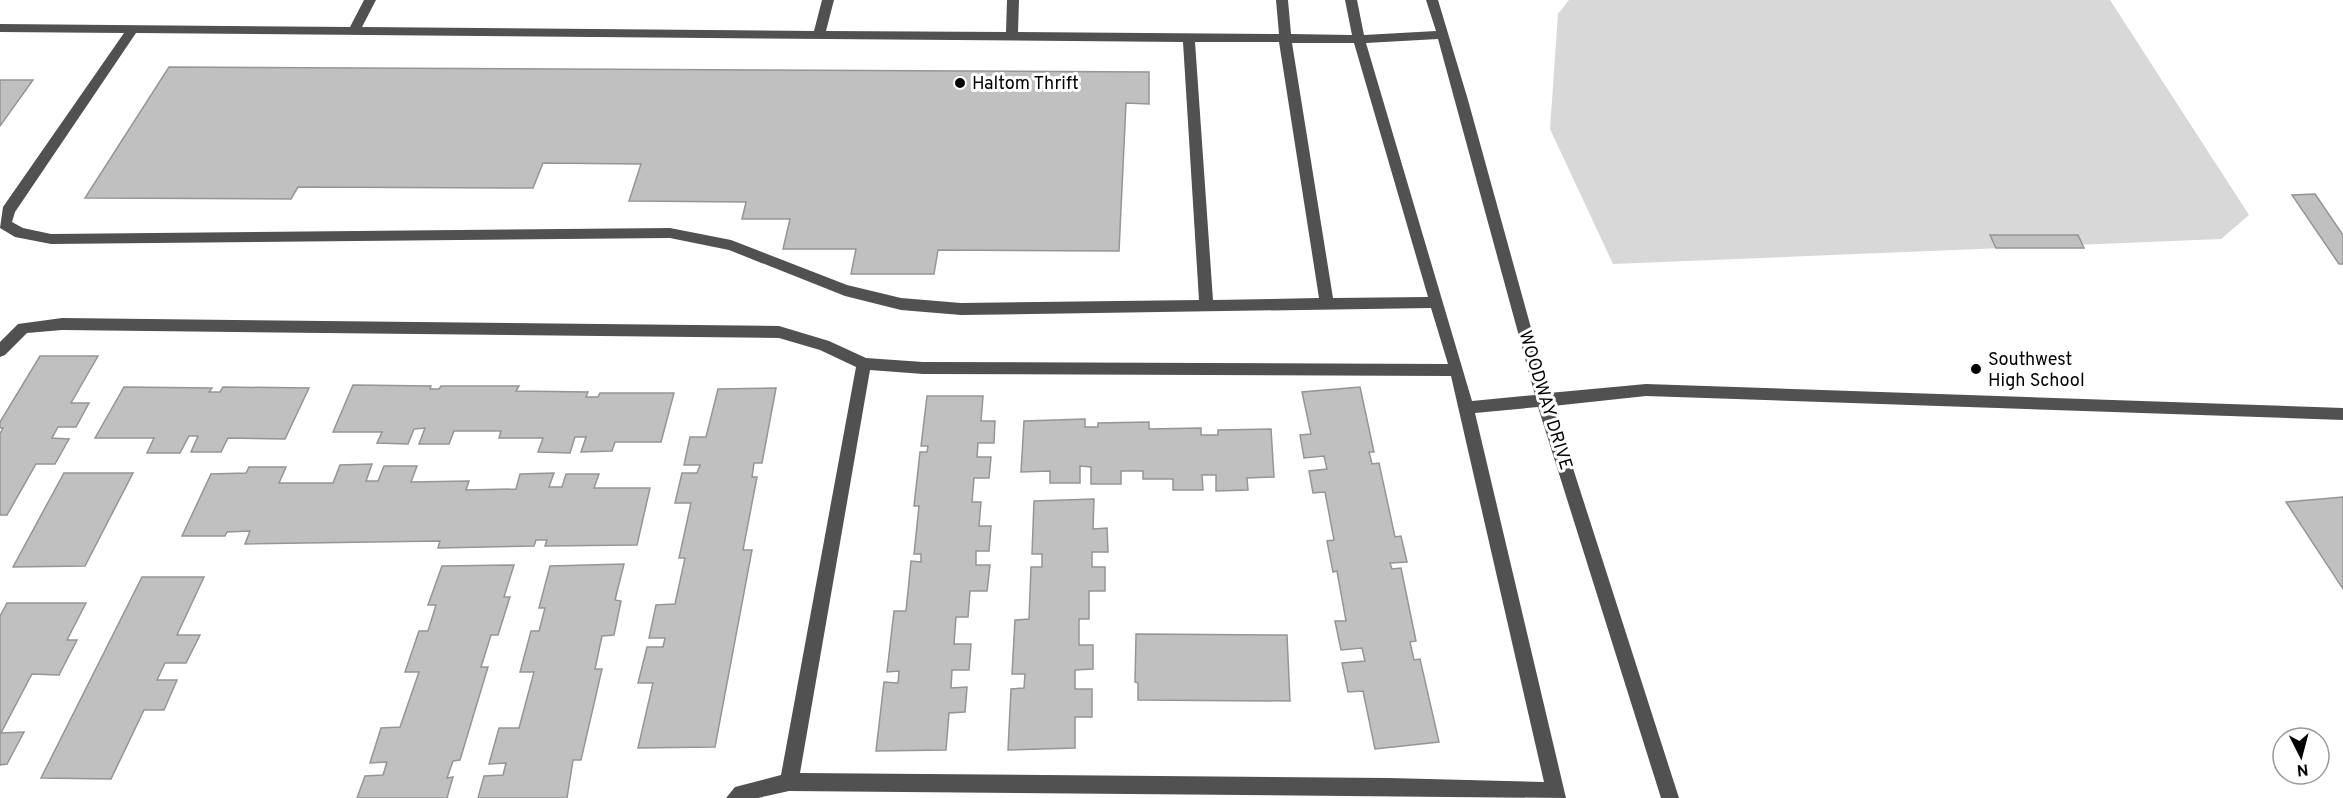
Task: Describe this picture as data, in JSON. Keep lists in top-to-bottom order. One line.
{"streets":{"street":["WOODWAY DRIVE"]},"places":["Haltom Thrift","Southwest High School"],"north":"bottom"}
